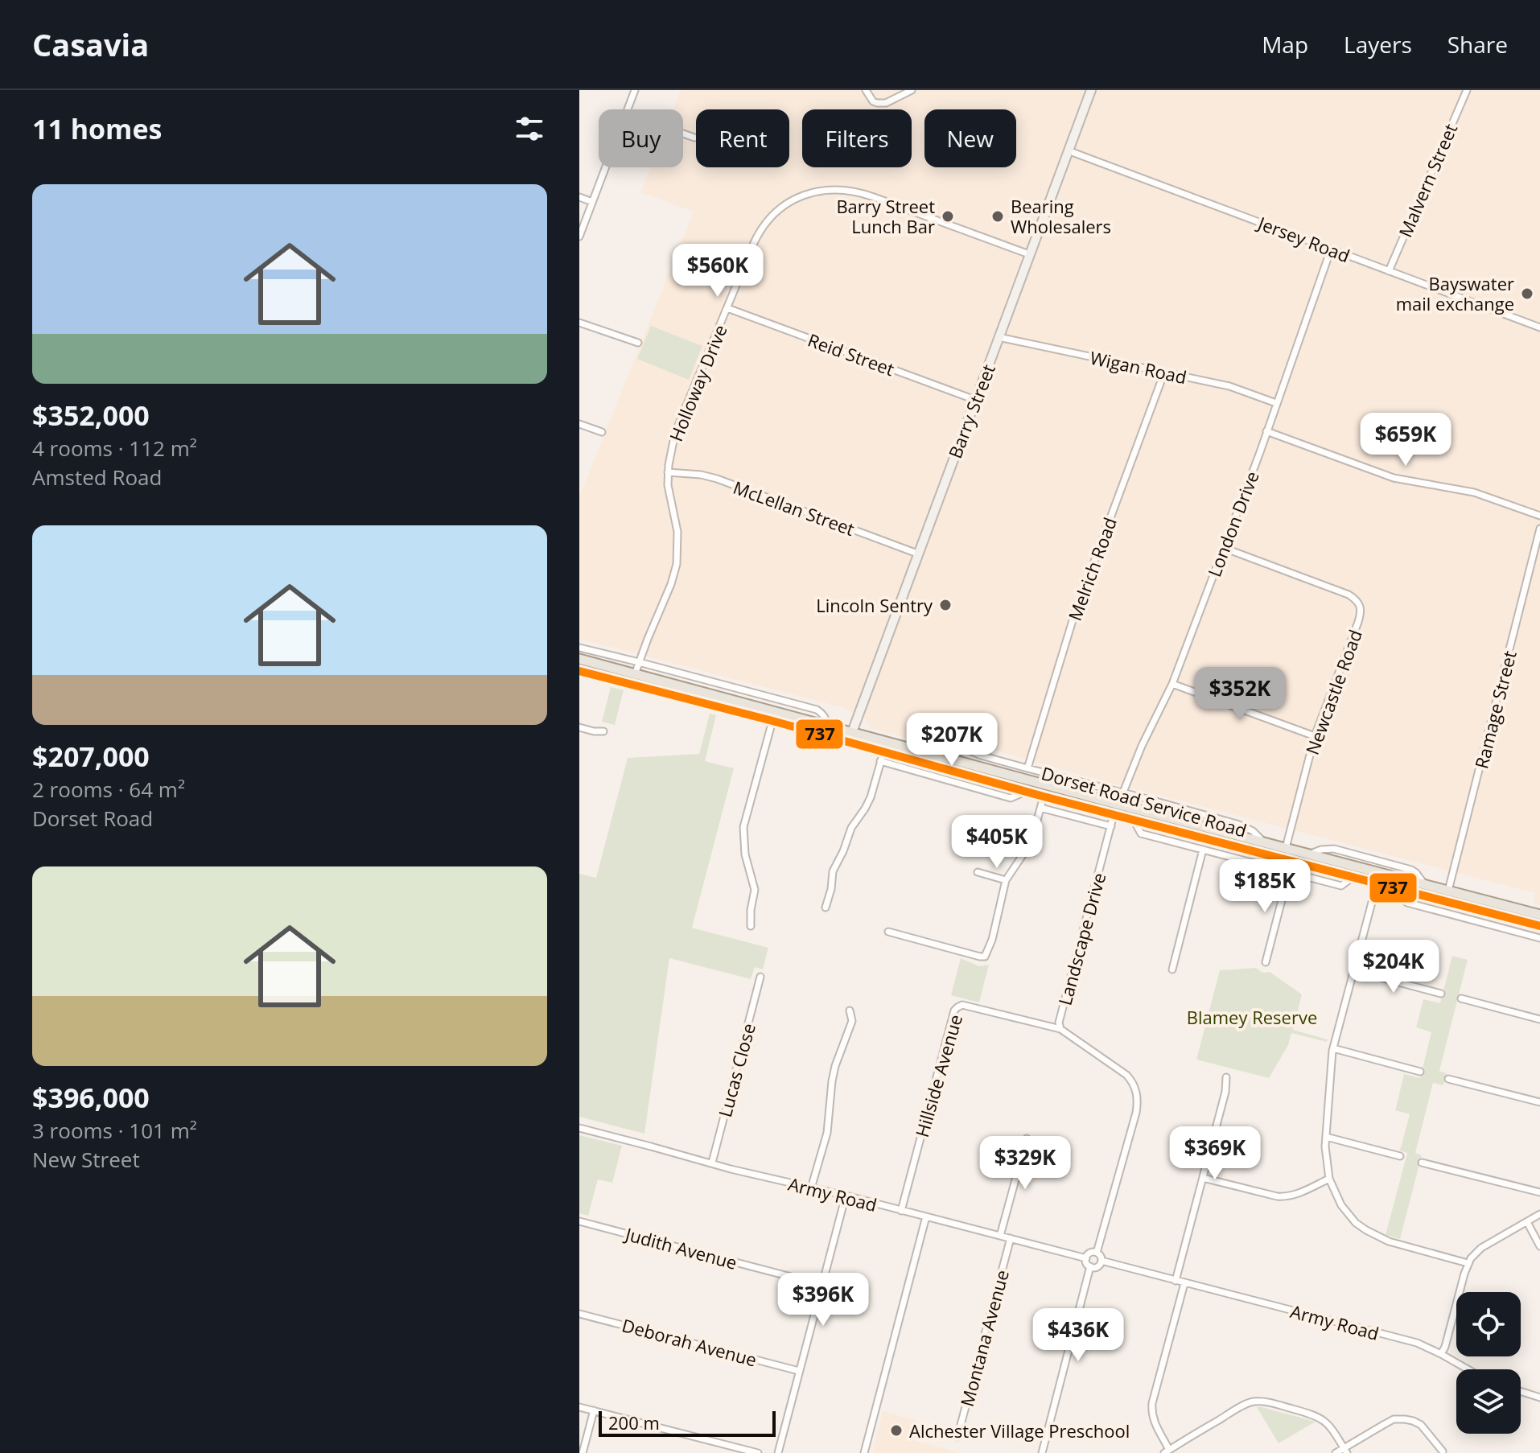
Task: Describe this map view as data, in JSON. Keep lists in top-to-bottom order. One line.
{"streets":{"main road":["Barry Street"],"street":["Malvern Street","Jersey Road","Reid Street","Wigan Road","Holloway Drive","McLellan Street","London Drive","Melrich Road","Newcastle Road","Ramage Street","Dorset Road Service Road","Landscape Drive","Lucas Close","Hillside Avenue","Army Road","Judith Avenue","Montana Avenue","Deborah Avenue"]},"crossings":[["Malvern Street","Jersey Road"],["Jersey Road","Barry Street"],["Jersey Road","London Drive"],["Reid Street","Holloway Drive"],["Reid Street","Barry Street"],["Wigan Road","Barry Street"],["Wigan Road","London Drive"],["Wigan Road","Melrich Road"],["Holloway Drive","Barry Street"],["Holloway Drive","McLellan Street"],["Barry Street","McLellan Street"],["London Drive","Newcastle Road"],["London Drive","Dorset Road Service Road"],["Melrich Road","Dorset Road Service Road"],["Dorset Road Service Road","Landscape Drive"],["Landscape Drive","Hillside Avenue"],["Landscape Drive","Army Road"],["Lucas Close","Army Road"],["Hillside Avenue","Army Road"],["Army Road","Montana Avenue"]],"parks":["Blamey Reserve"],"places":["Barry Street Lunch Bar","Bearing Wholesalers","Bayswater mail exchange","Lincoln Sentry","Alchester Village Preschool"],"lines":["transit line 737"],"scale_bar":"200 m","page":{"header":"Casavia","nav":["Map","Layers","Share"],"heading":"11 homes","chip":["Buy","Rent","Filters","New"],"list":[{"name":"$352,000","note":"4 rooms · 112 m² · Amsted Road"},{"name":"$207,000","note":"2 rooms · 64 m² · Dorset Road"},{"name":"$396,000","note":"3 rooms · 101 m² · New Street"}],"price":["$560K","$659K","$352K","$207K","$405K","$185K","$204K","$369K","$329K","$396K","$436K"],"scale":"200 m"}}
